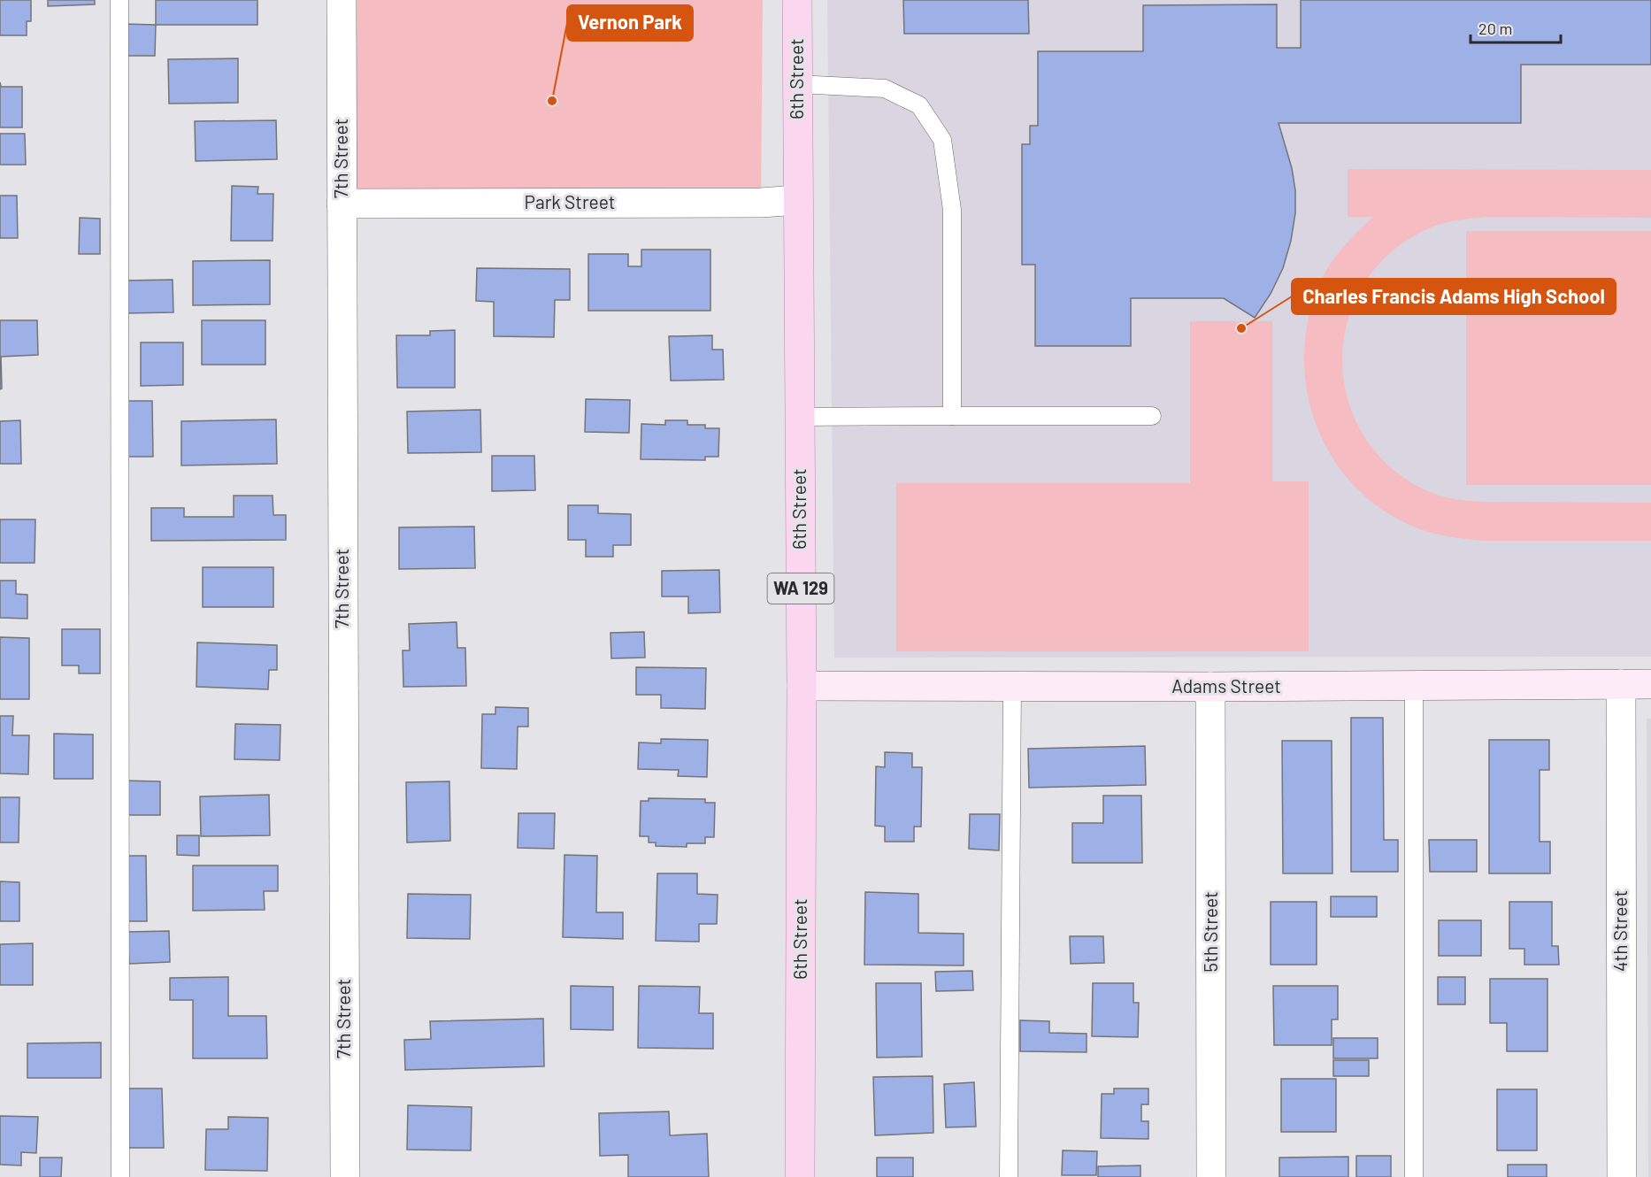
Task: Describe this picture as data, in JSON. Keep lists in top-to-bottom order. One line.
{"streets":{"main road":["6th Street","WA 129"],"street":["7th Street","Park Street","Adams Street","4th Street","5th Street"]},"crossings":[["6th Street","Park Street"],["6th Street","Adams Street"],["7th Street","Park Street"],["Adams Street","4th Street"],["Adams Street","5th Street"]],"places":["Vernon Park","Charles Francis Adams High School"],"scale_bar":"20 m"}
